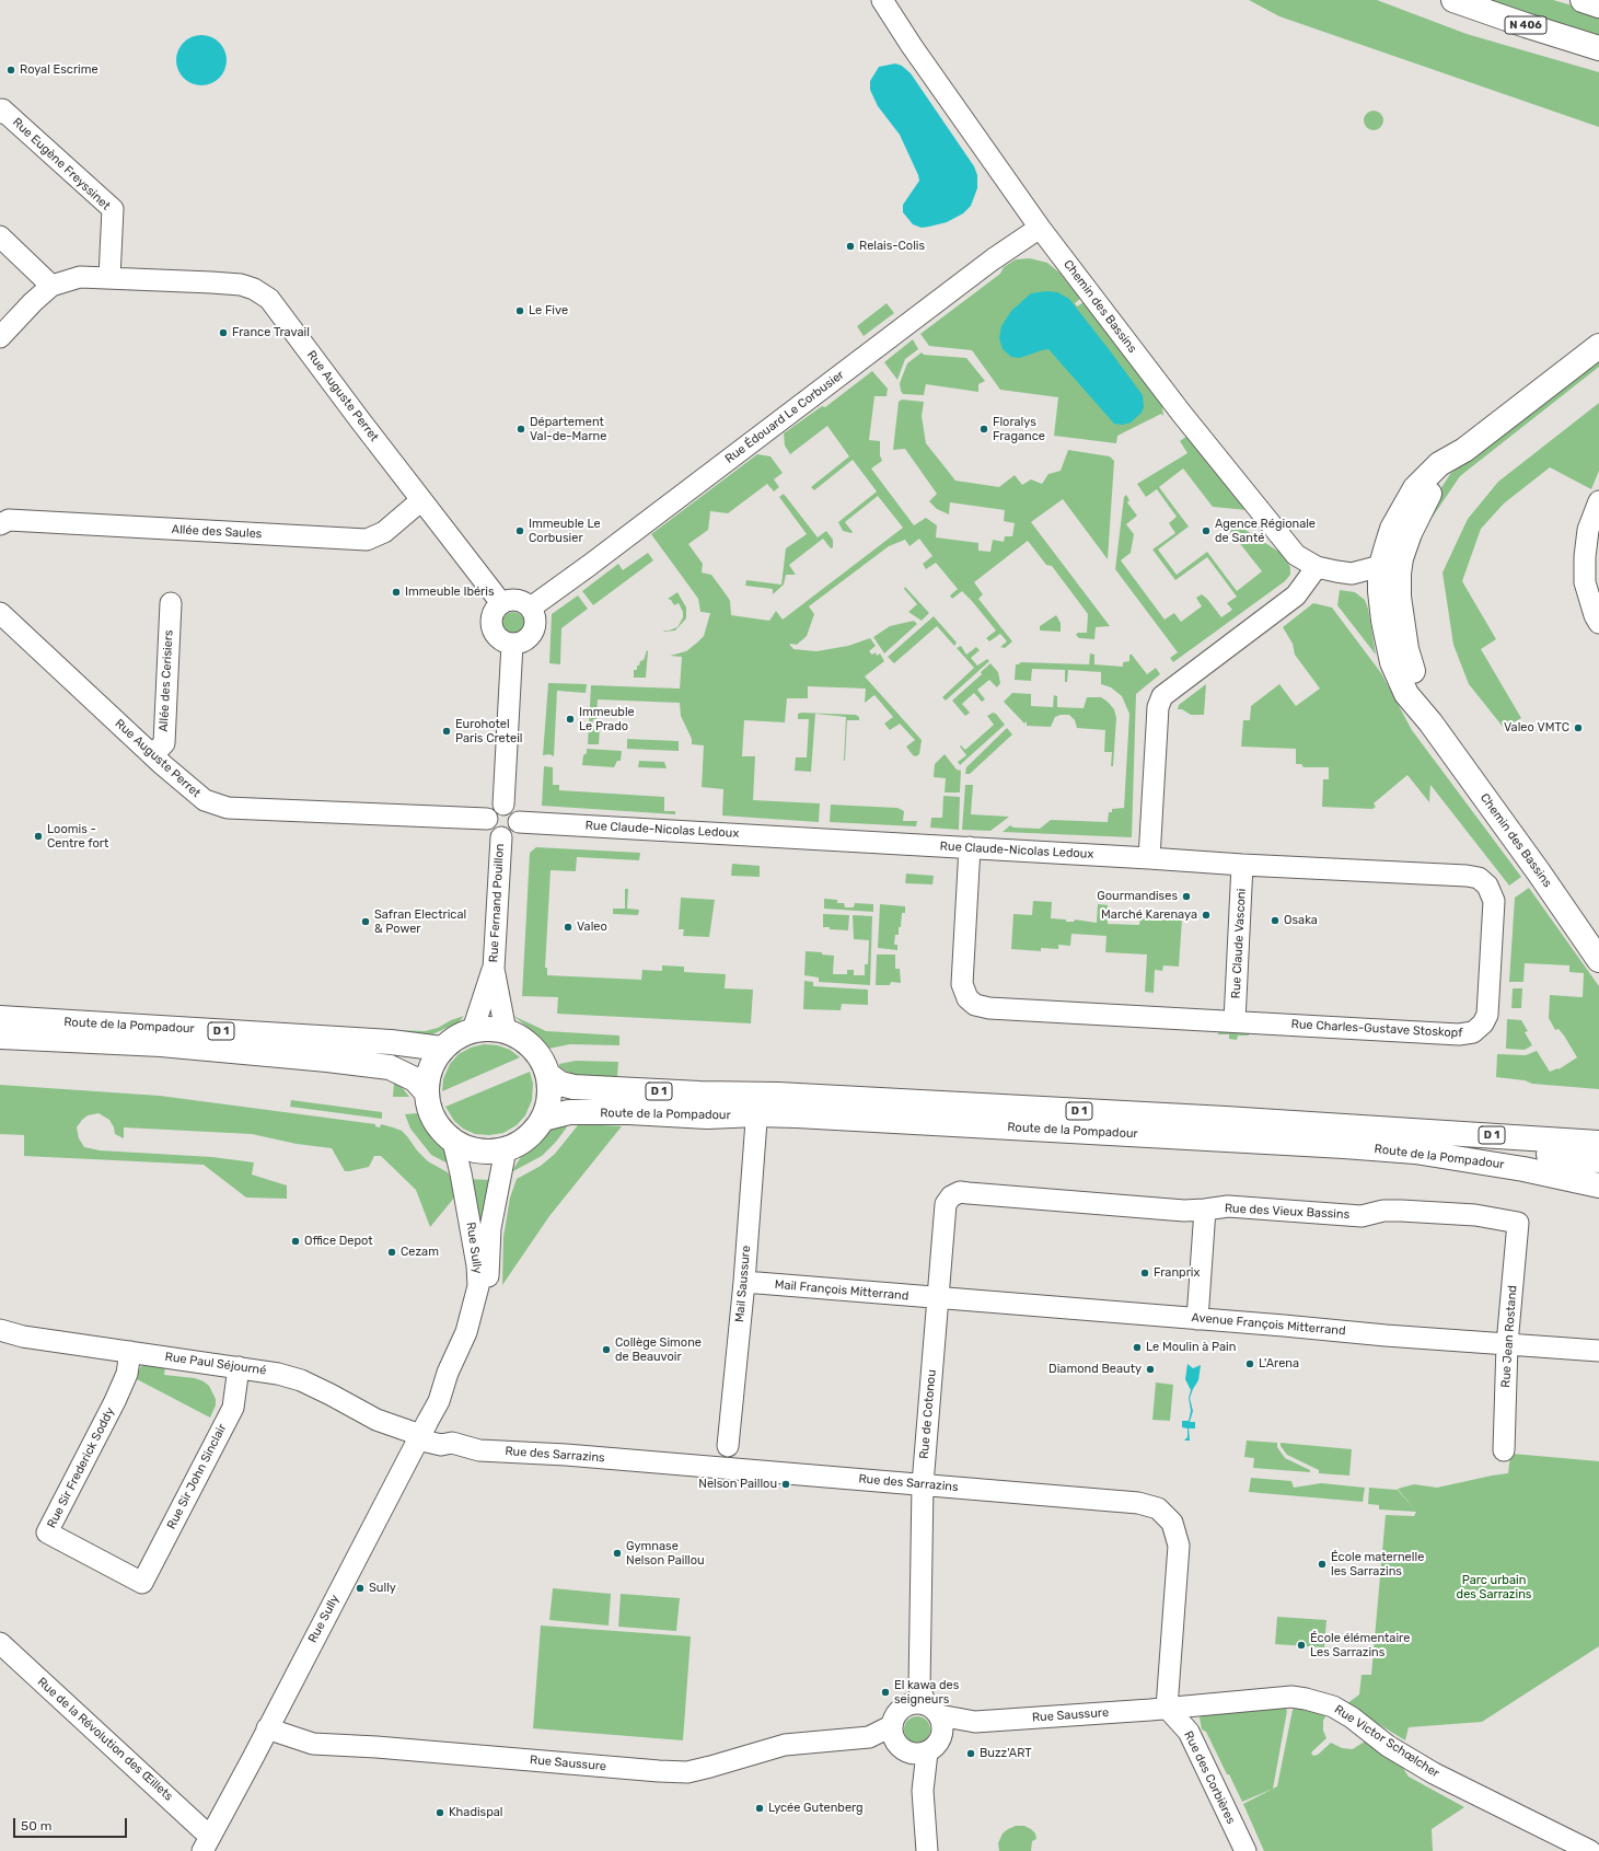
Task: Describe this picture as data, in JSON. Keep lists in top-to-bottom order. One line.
{"streets":{"main road":["N 406","Chemin des Bassins","Route de la Pompadour","D 1"],"street":["Rue Eugène Freyssinet","Rue Auguste Perret","Rue Édouard Le Corbusier","Allée des Saules","Allée des Cerisiers","Rue Claude-Nicolas Ledoux","Rue Fernand Pouillon","Rue Claude Vasconi","Rue Charles-Gustave Stoskopf","Rue des Vieux Bassins","Rue Sully","Mail Saussure","Mail François Mitterrand","Avenue François Mitterrand","Rue Jean Rostand","Rue Paul Séjourné","Rue de Cotonou","Rue des Sarrazins","Rue Sir Frederick Soddy","Rue Sir John Sinclair","Rue Saussure","Rue de la Révolution des Œillets","Rue Victor Schœlcher","Rue des Corbières"]},"crossings":[["Rue Eugène Freyssinet","Rue Auguste Perret"],["Chemin des Bassins","Rue Édouard Le Corbusier"],["Rue Auguste Perret","Rue Édouard Le Corbusier"],["Rue Auguste Perret","Allée des Saules"],["Rue Auguste Perret","Allée des Cerisiers"],["Rue Auguste Perret","Rue Claude-Nicolas Ledoux"],["Rue Auguste Perret","Rue Fernand Pouillon"],["Rue Claude-Nicolas Ledoux","Rue Fernand Pouillon"],["Rue Claude-Nicolas Ledoux","Rue Charles-Gustave Stoskopf"],["Rue Fernand Pouillon","Route de la Pompadour"],["Rue Fernand Pouillon","Rue Sully"],["Rue Claude Vasconi","Rue Charles-Gustave Stoskopf"],["Route de la Pompadour","Rue Sully"],["Rue des Vieux Bassins","Rue Jean Rostand"],["Rue des Vieux Bassins","Rue de Cotonou"],["Rue Sully","Rue Paul Séjourné"],["Rue Sully","Rue des Sarrazins"],["Rue Sully","Rue Saussure"],["Rue Sully","Rue de la Révolution des Œillets"],["Mail Saussure","Mail François Mitterrand"],["Mail François Mitterrand","Avenue François Mitterrand"],["Mail François Mitterrand","Rue de Cotonou"],["Avenue François Mitterrand","Rue Jean Rostand"],["Avenue François Mitterrand","Rue de Cotonou"],["Rue Paul Séjourné","Rue des Sarrazins"],["Rue Paul Séjourné","Rue Sir Frederick Soddy"],["Rue Paul Séjourné","Rue Sir John Sinclair"],["Rue de Cotonou","Rue des Sarrazins"],["Rue de Cotonou","Rue Saussure"],["Rue des Sarrazins","Rue Saussure"],["Rue des Sarrazins","Rue Victor Schœlcher"],["Rue des Sarrazins","Rue des Corbières"],["Rue Sir Frederick Soddy","Rue Sir John Sinclair"],["Rue Saussure","Rue Victor Schœlcher"],["Rue Saussure","Rue des Corbières"],["Rue Victor Schœlcher","Rue des Corbières"]],"parks":["Parc urbain des Sarrazins"],"places":["Royal Escrime","Relais-Colis","Le Five","France Travail","Département Val-de-Marne","Floralys Fragance","Immeuble Le Corbusier","Agence Régionale de Santé","Immeuble Ibéris","Immeuble Le Prado","Valeo VMTC","Eurohotel Paris Creteil","Loomis - Centre fort","Gourmandises","Marché Karenaya","Osaka","Safran Electrical & Power","Valeo","Office Depot","Cezam","Franprix","Le Moulin à Pain","Collège Simone de Beauvoir","L'Arena","Diamond Beauty","Nelson Paillou","Gymnase Nelson Paillou","École maternelle les Sarrazins","Sully","École élémentaire Les Sarrazins","El kawa des seigneurs","Buzz'ART","Lycée Gutenberg","Khadispal"],"scale_bar":"50 m"}
